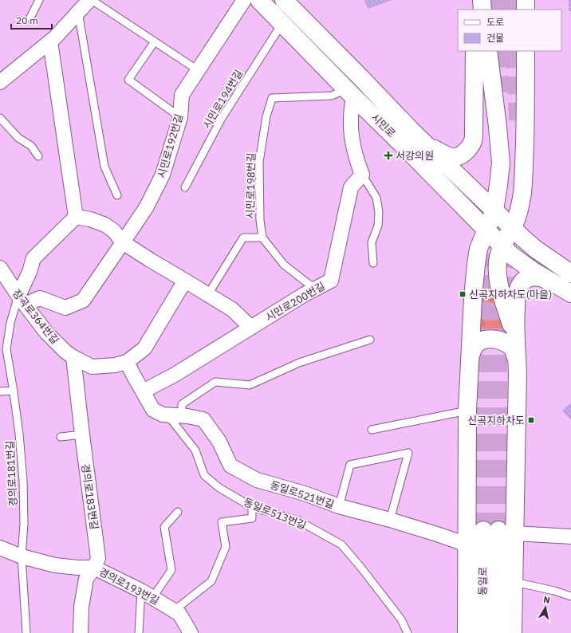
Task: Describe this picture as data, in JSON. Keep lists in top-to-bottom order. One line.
{"streets":{"street":["시민로","시민로192번길","시민로200번길","장곡로364번길","동일로521번길","경의로183번길","동일로513번길","동일로","경의로193번길"],"lane":["시민로194번길","시민로198번길","경의로181번길"]},"crossings":[["시민로194번길","시민로"],["시민로","시민로198번길"],["시민로192번길","장곡로364번길"],["시민로192번길","경의로181번길"],["시민로200번길","동일로513번길"],["장곡로364번길","경의로181번길"],["장곡로364번길","경의로183번길"],["장곡로364번길","동일로513번길"],["경의로181번길","경의로193번길"],["동일로521번길","동일로513번길"],["경의로183번길","경의로193번길"]],"places":{"health":["서강의원"],"transit":["신곡지하차도(마을)","신곡지하차도"]},"legend":["도로","건물"],"scale_bar":"20 m","north":"top"}
